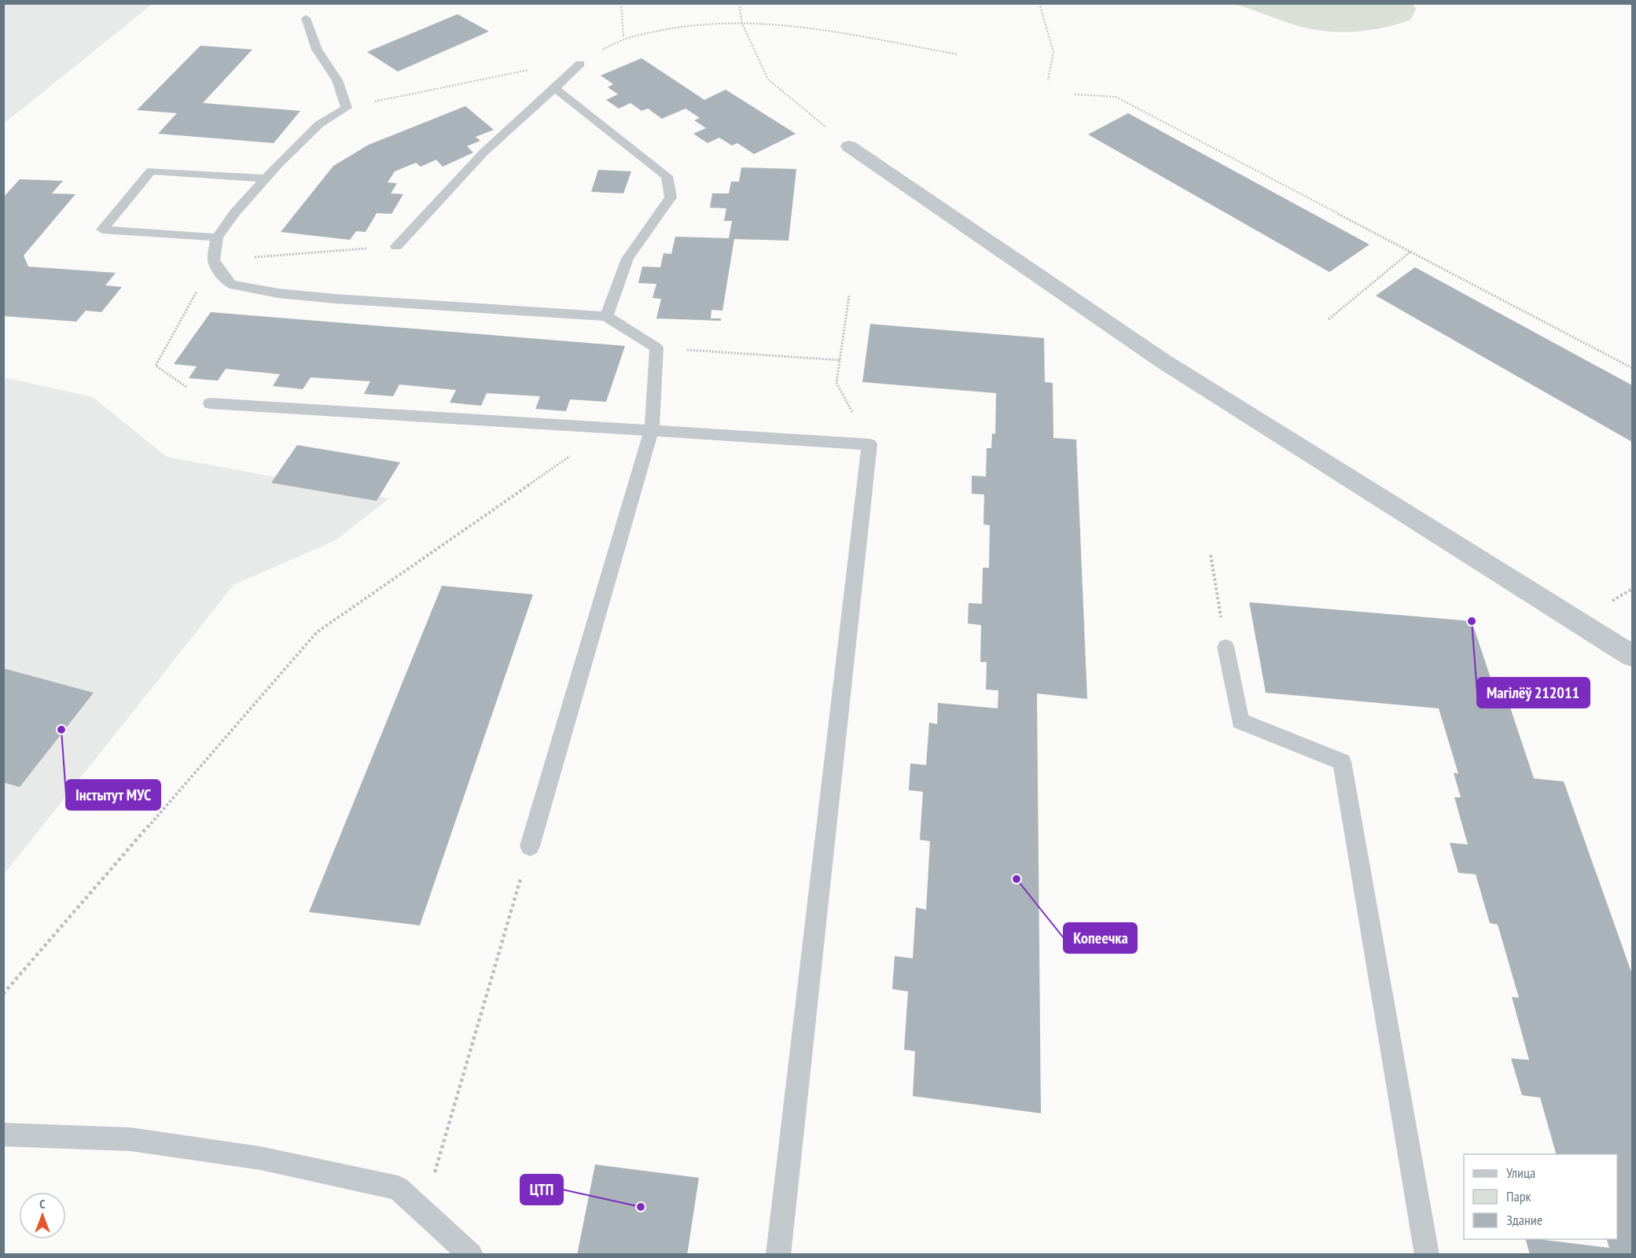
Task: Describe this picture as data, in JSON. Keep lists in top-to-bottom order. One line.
{"places":["Магілёў 212011","Інстытут МУС","Копеечка","ЦТП"],"legend":["Улица","Парк","Здание"],"north":"top"}
